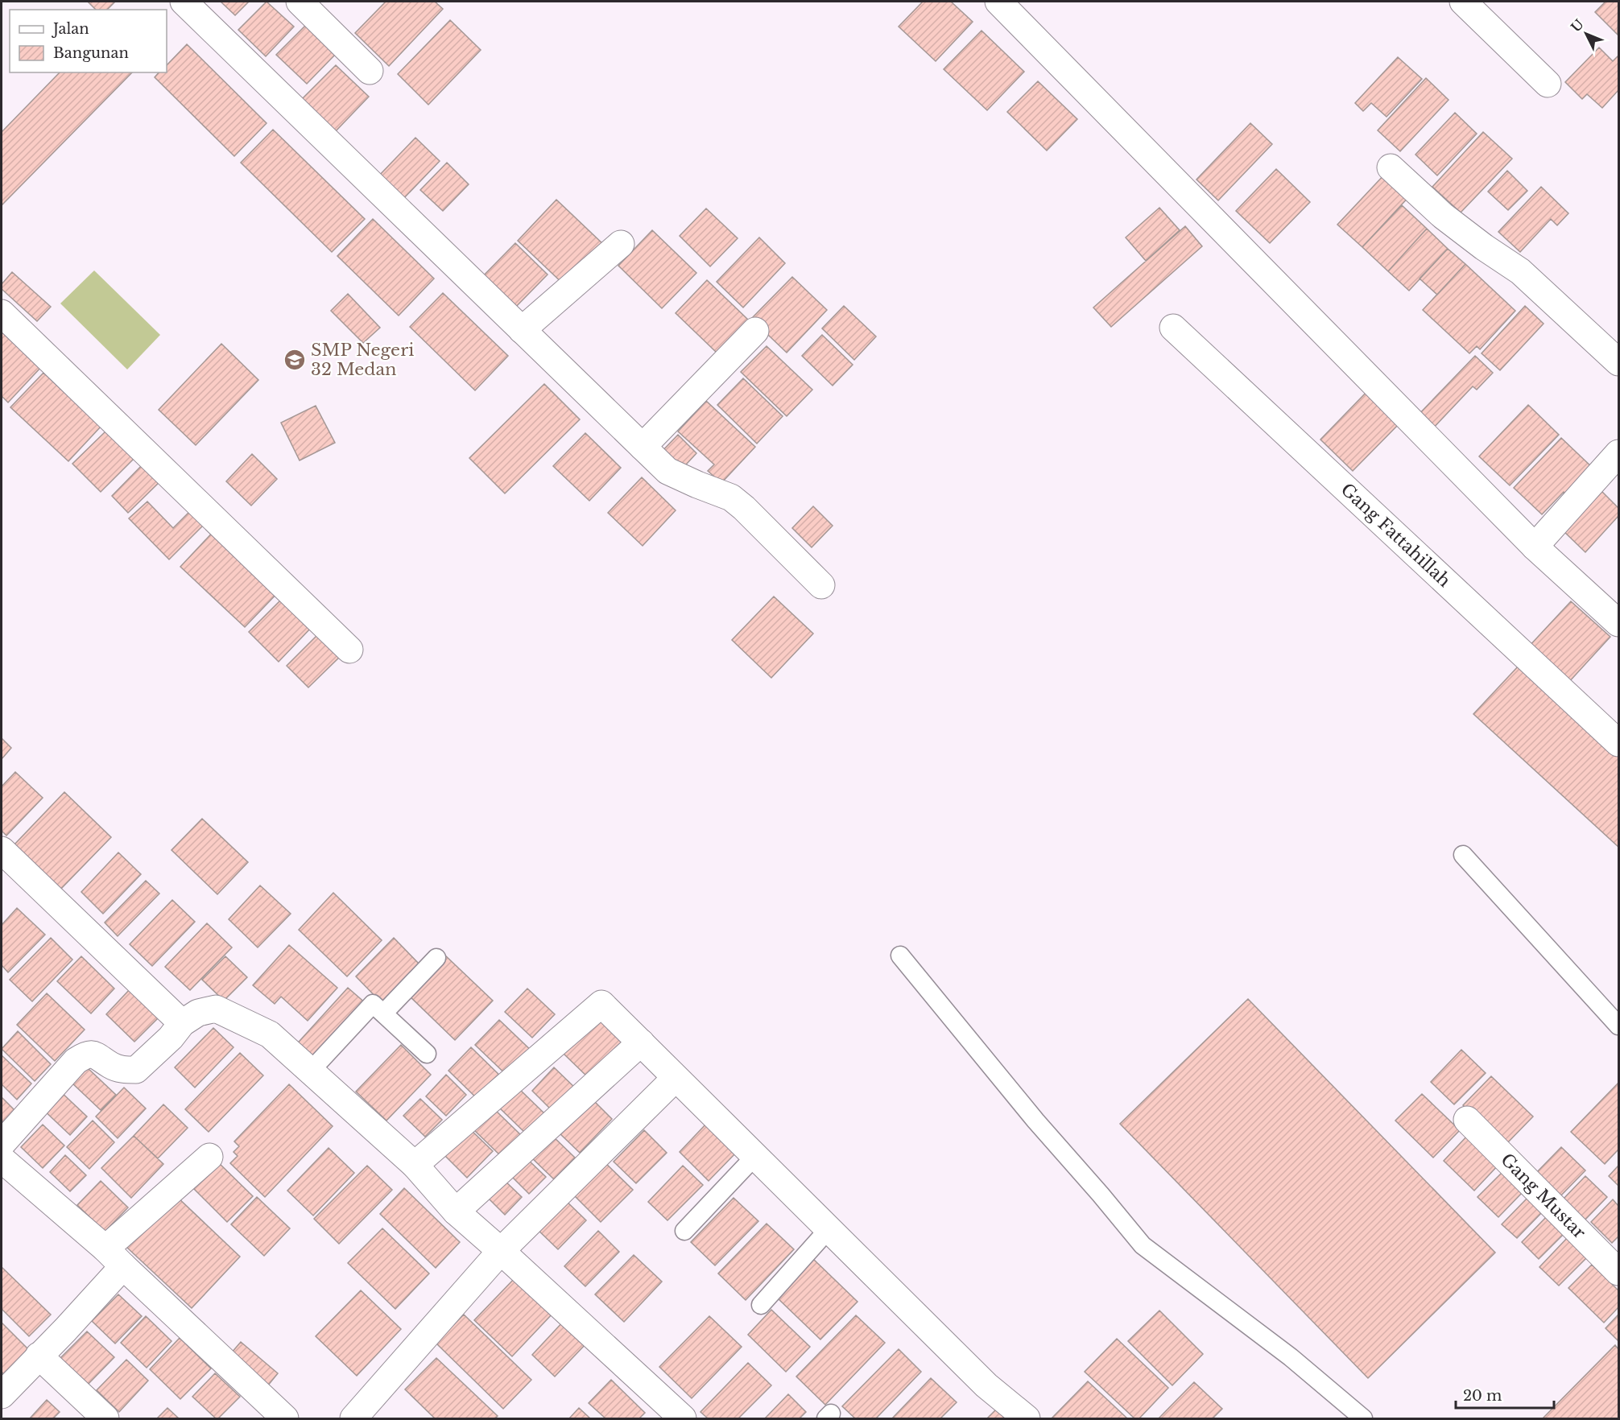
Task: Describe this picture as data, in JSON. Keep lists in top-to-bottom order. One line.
{"streets":{"street":["Gang Fattahillah","Gang Mustar"]},"places":{"school or university":["SMP Negeri 32 Medan"]},"legend":["Jalan","Bangunan"],"scale_bar":"20 m","north":"top left"}
